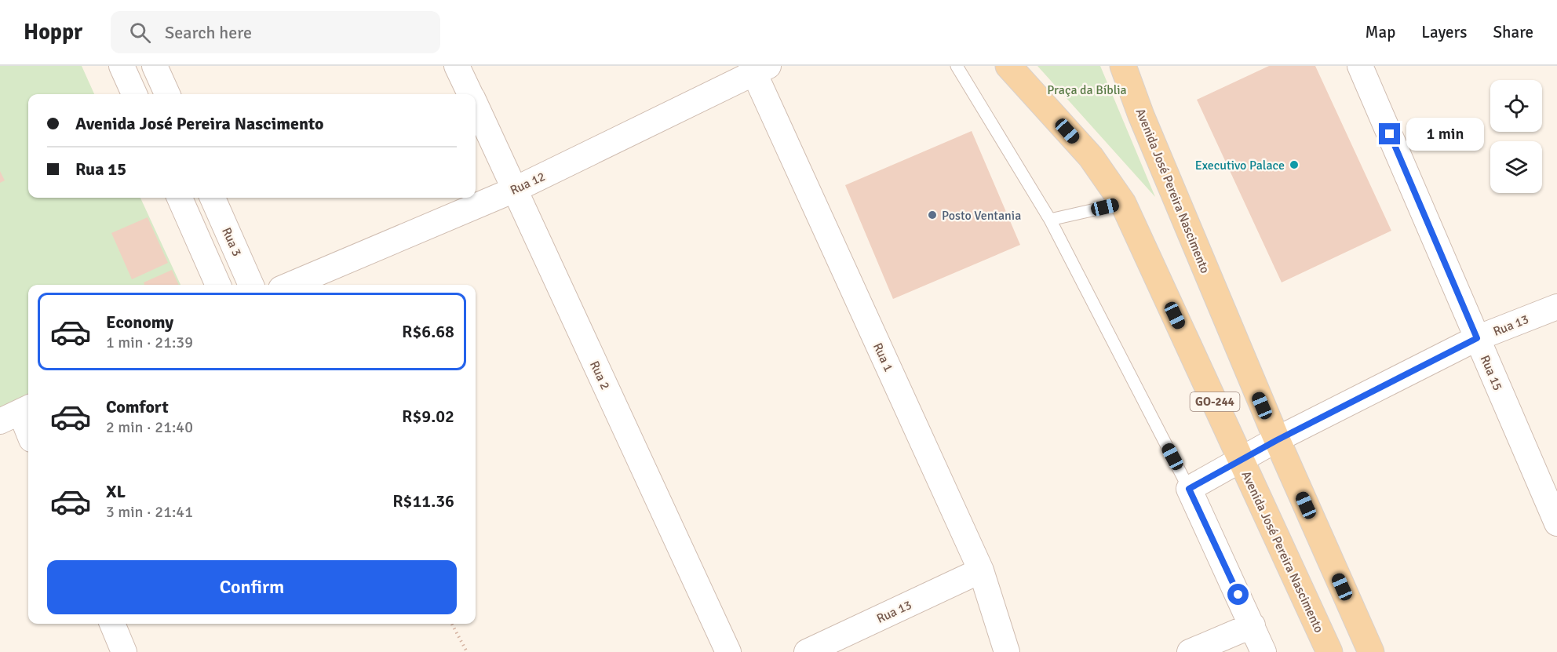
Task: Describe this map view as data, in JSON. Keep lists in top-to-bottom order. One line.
{"streets":{"main road":["Avenida José Pereira Nascimento","GO-244"],"street":["Rua 12","Rua 3","Rua 13","Rua 1","Rua 15","Rua 2"]},"crossings":[["Rua 12","Rua 1"],["Rua 12","Rua 2"],["Avenida José Pereira Nascimento","Rua 13"],["Rua 13","Rua 1"],["Rua 13","Rua 15"]],"parks":["Praça da Bíblia"],"places":["Executivo Palace","Posto Ventania"],"page":{"header":"Hoppr","search":"Search here","nav":["Map","Layers","Share"],"banner":["Avenida José Pereira Nascimento","Rua 15"],"bubble":"1 min","list":[{"name":"Economy","note":"1 min · 21:39","value":"R$6.68"},{"name":"Comfort","note":"2 min · 21:40","value":"R$9.02"},{"name":"XL","note":"3 min · 21:41","value":"R$11.36"}],"buttons":"Confirm"}}
